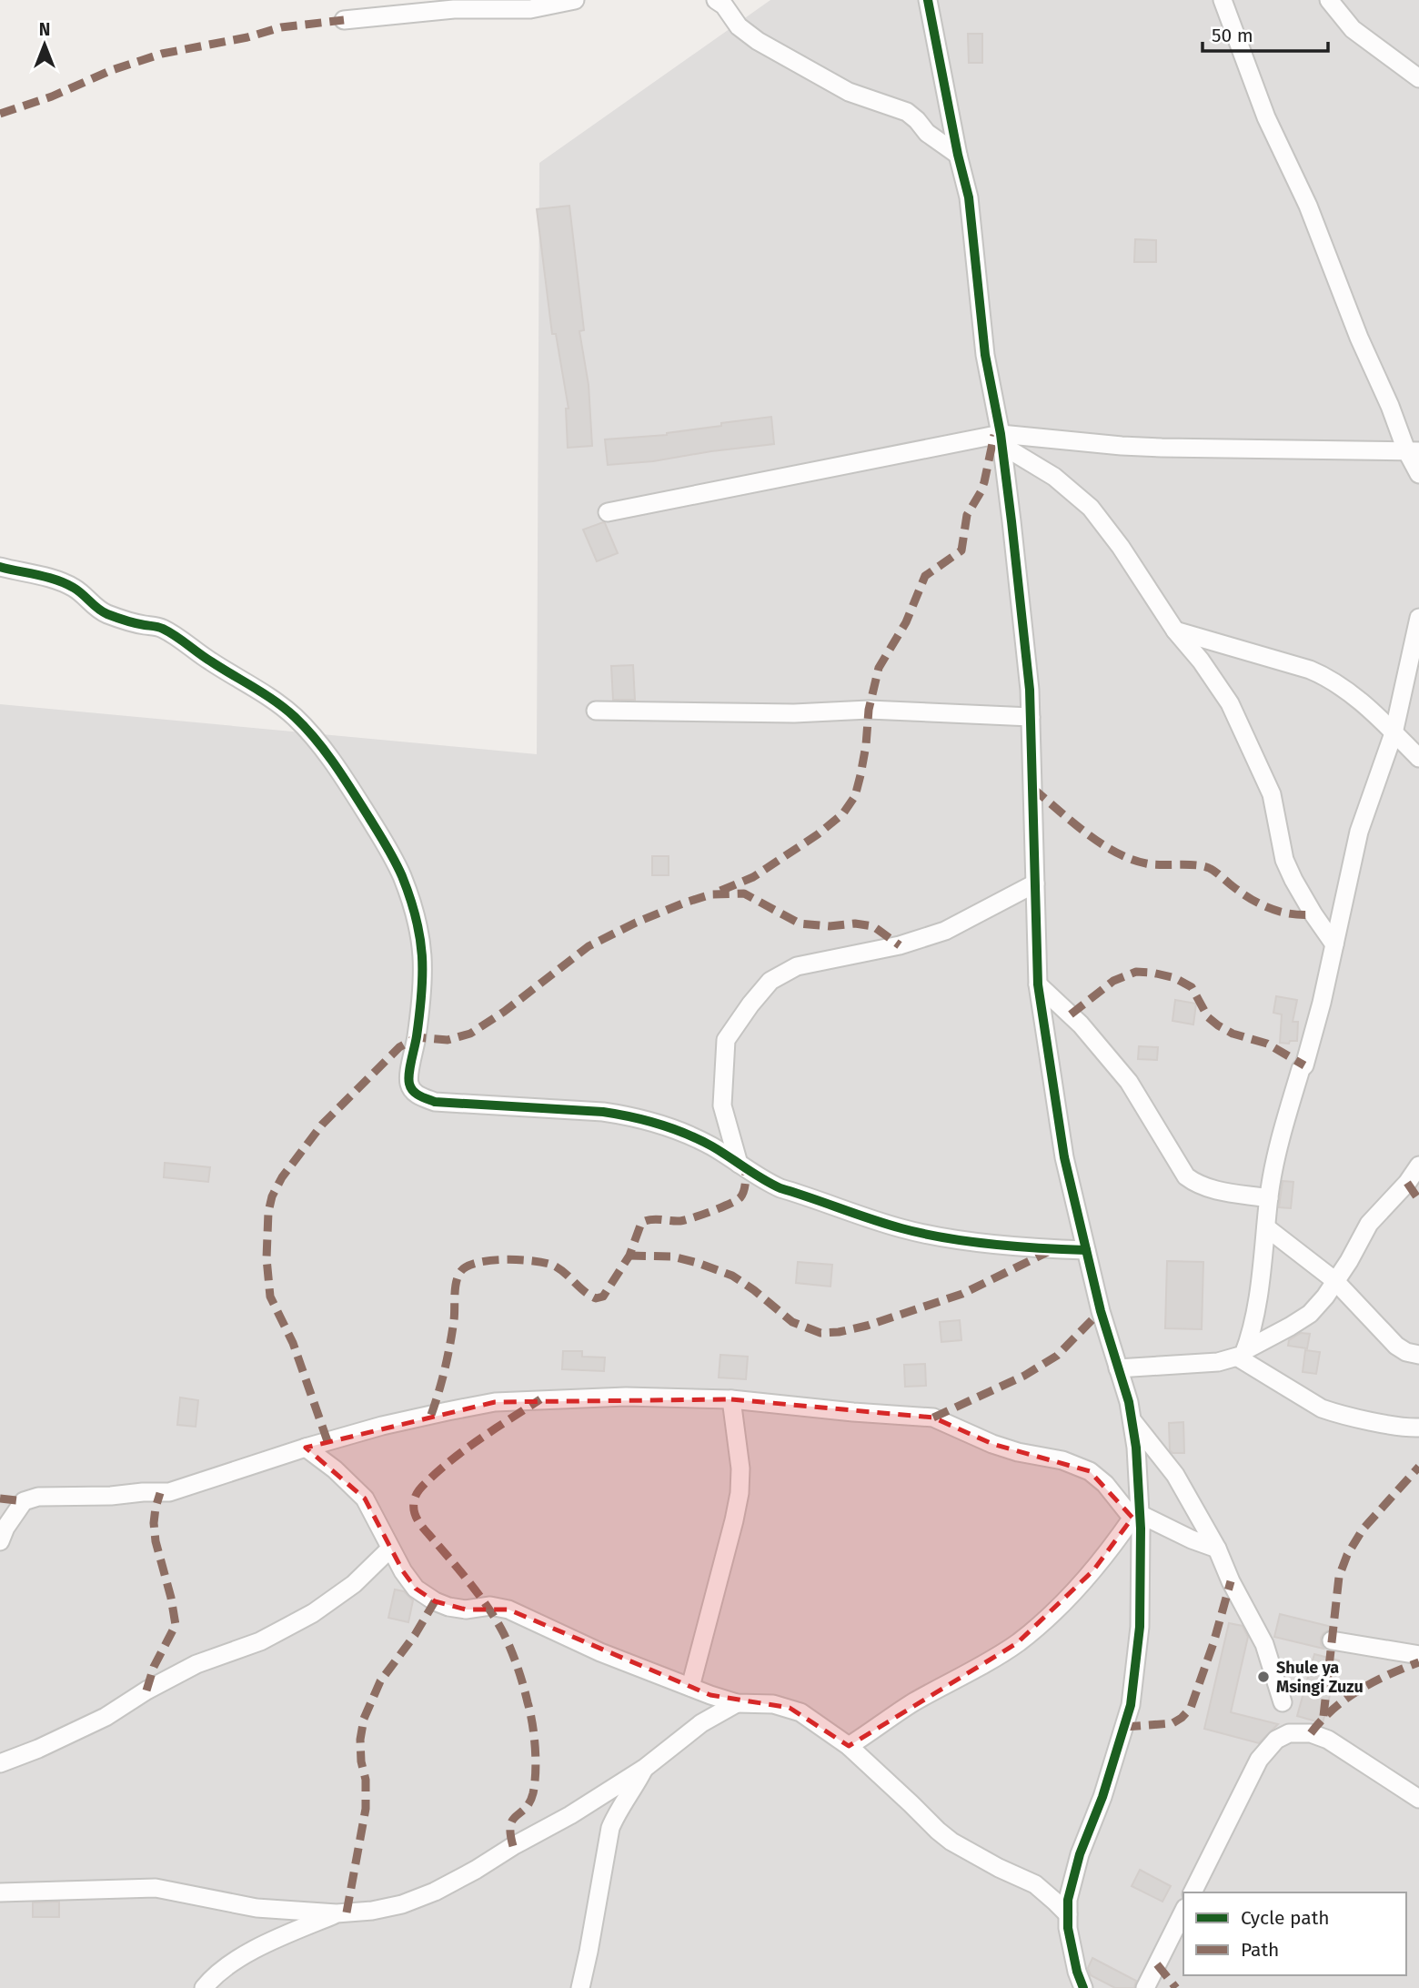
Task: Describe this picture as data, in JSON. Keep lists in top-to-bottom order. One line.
{"places":["Shule ya Msingi Zuzu"],"legend":["Cycle path","Path"],"scale_bar":"50 m","north":"top"}
